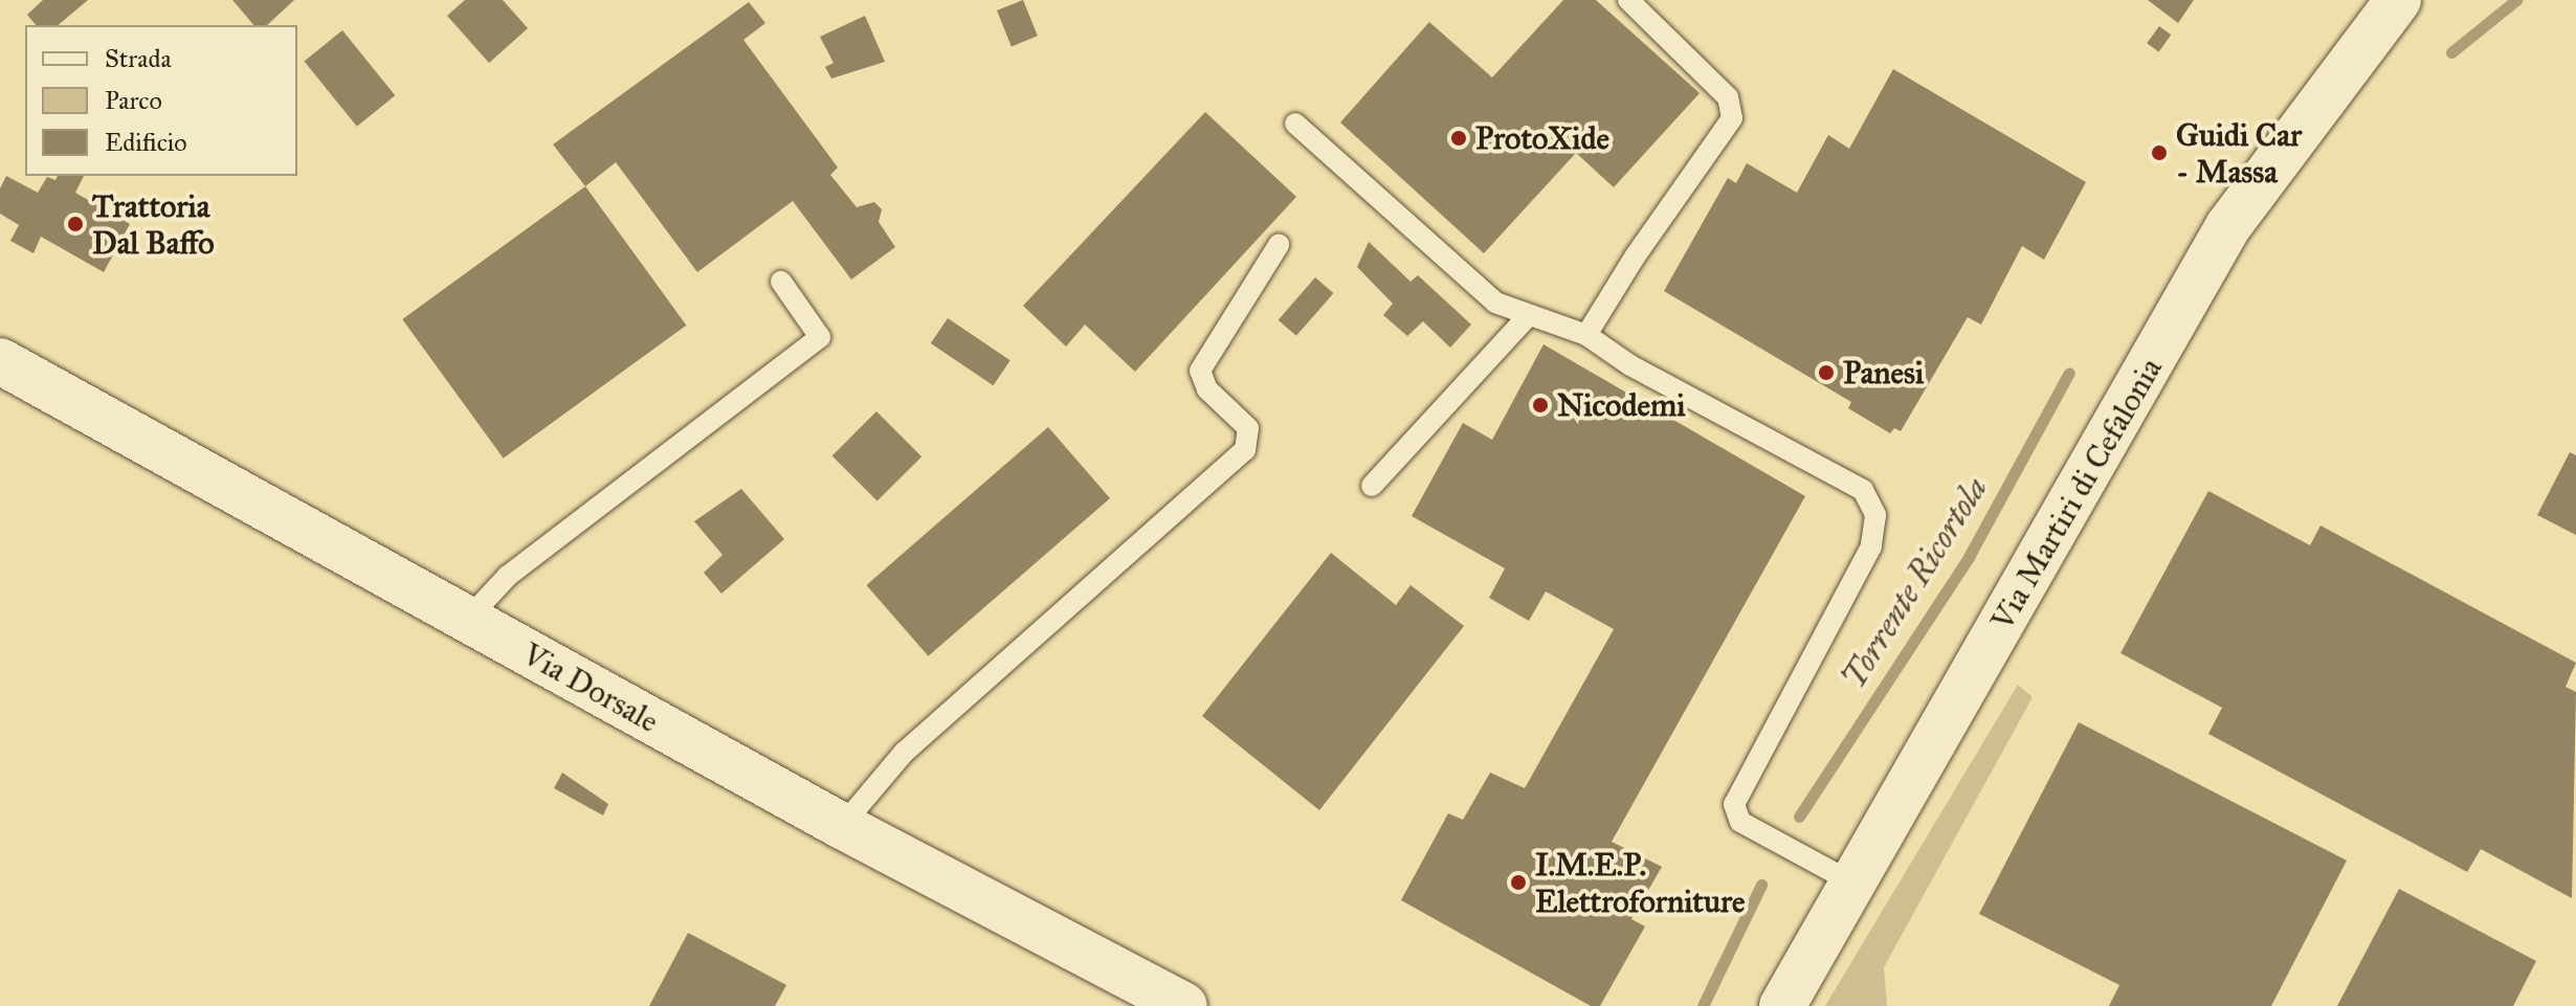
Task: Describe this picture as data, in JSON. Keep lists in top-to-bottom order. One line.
{"streets":{"street":["Via Martiri di Cefalonia","Via Dorsale"]},"water":["Torrente Ricortola"],"places":["ProtoXide","Guidi Car - Massa","Trattoria Dal Baffo","Panesi","Nicodemi","I.M.E.P. Elettroforniture"],"legend":["Strada","Parco","Edificio"]}
